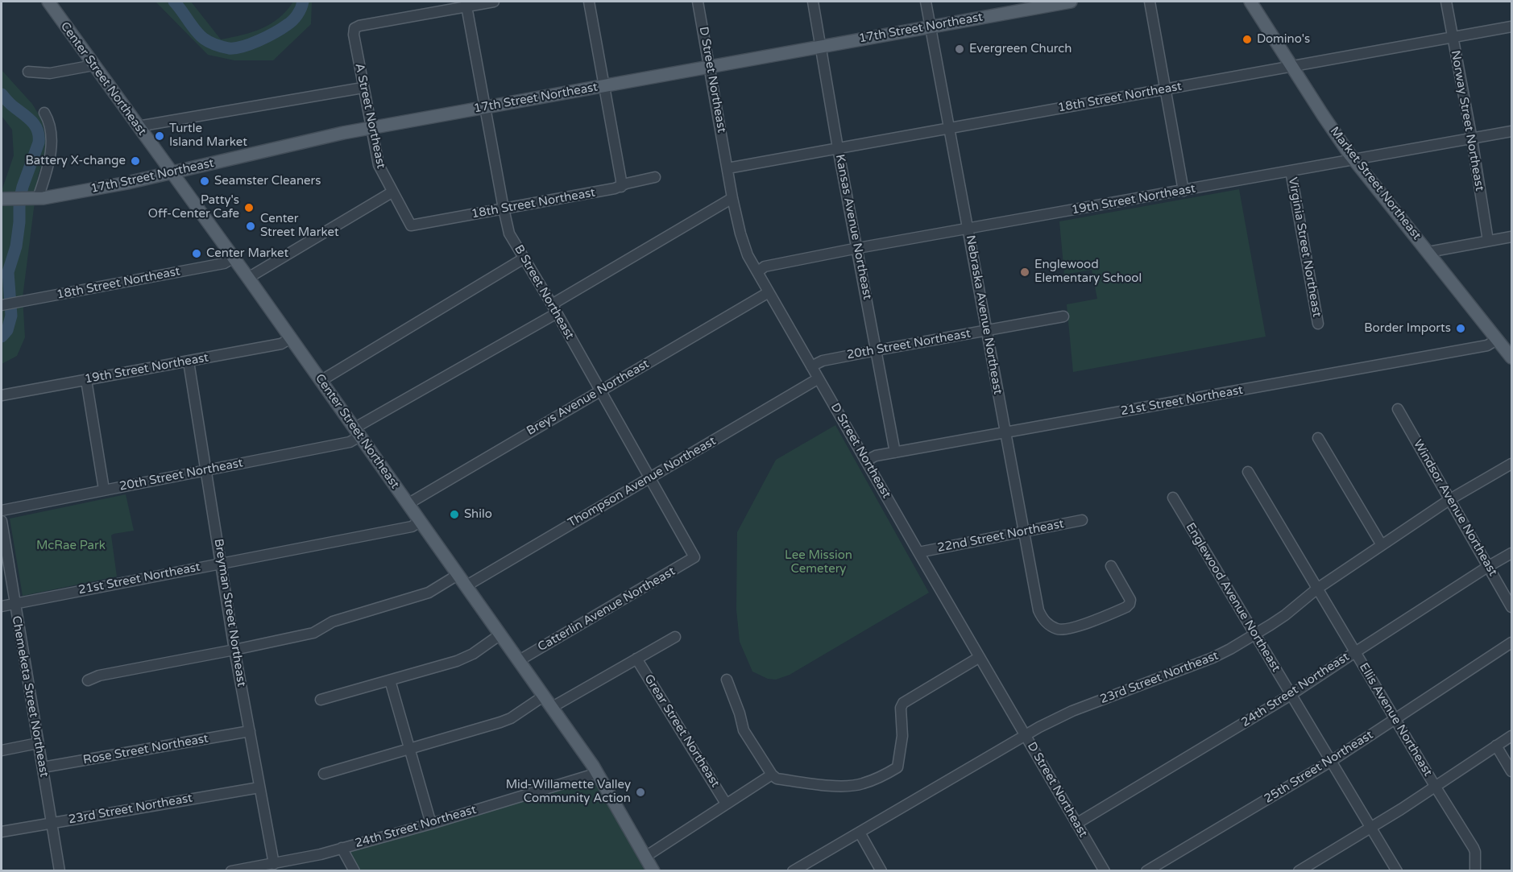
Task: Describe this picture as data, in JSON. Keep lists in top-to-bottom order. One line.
{"streets":{"main road":["17th Street Northeast","Center Street Northeast","Market Street Northeast"],"street":["D Street Northeast","18th Street Northeast","A Street Northeast","Norway Street Northeast","19th Street Northeast","Kansas Avenue Northeast","Virginia Street Northeast","B Street Northeast","Nebraska Avenue Northeast","20th Street Northeast","Breys Avenue Northeast","21st Street Northeast","Thompson Avenue Northeast","Windsor Avenue Northeast","22nd Street Northeast","Englewood Avenue Northeast","Catterlin Avenue Northeast","Breyman Street Northeast","23rd Street Northeast","24th Street Northeast","Chemeketa Street Northeast","Ellis Avenue Northeast","Grear Street Northeast","Rose Street Northeast","25th Street Northeast"]},"crossings":[["17th Street Northeast","Center Street Northeast"],["17th Street Northeast","D Street Northeast"],["17th Street Northeast","A Street Northeast"],["17th Street Northeast","Kansas Avenue Northeast"],["17th Street Northeast","B Street Northeast"],["17th Street Northeast","Nebraska Avenue Northeast"],["Center Street Northeast","18th Street Northeast"],["Center Street Northeast","19th Street Northeast"],["Center Street Northeast","20th Street Northeast"],["Center Street Northeast","Breys Avenue Northeast"],["Center Street Northeast","21st Street Northeast"],["Center Street Northeast","Thompson Avenue Northeast"],["Center Street Northeast","Catterlin Avenue Northeast"],["Center Street Northeast","24th Street Northeast"],["D Street Northeast","18th Street Northeast"],["D Street Northeast","19th Street Northeast"],["D Street Northeast","20th Street Northeast"],["D Street Northeast","Breys Avenue Northeast"],["D Street Northeast","21st Street Northeast"],["D Street Northeast","Thompson Avenue Northeast"],["D Street Northeast","22nd Street Northeast"],["D Street Northeast","23rd Street Northeast"],["D Street Northeast","24th Street Northeast"],["18th Street Northeast","A Street Northeast"],["18th Street Northeast","Norway Street Northeast"],["18th Street Northeast","Market Street Northeast"],["18th Street Northeast","Kansas Avenue Northeast"],["18th Street Northeast","B Street Northeast"],["18th Street Northeast","Nebraska Avenue Northeast"],["A Street Northeast","B Street Northeast"],["Norway Street Northeast","19th Street Northeast"],["Market Street Northeast","19th Street Northeast"],["Market Street Northeast","21st Street Northeast"],["19th Street Northeast","Kansas Avenue Northeast"],["19th Street Northeast","Virginia Street Northeast"],["19th Street Northeast","Nebraska Avenue Northeast"],["19th Street Northeast","Breyman Street Northeast"],["Kansas Avenue Northeast","20th Street Northeast"],["Kansas Avenue Northeast","21st Street Northeast"],["B Street Northeast","20th Street Northeast"],["B Street Northeast","Breys Avenue Northeast"],["B Street Northeast","Thompson Avenue Northeast"],["B Street Northeast","Catterlin Avenue Northeast"],["Nebraska Avenue Northeast","20th Street Northeast"],["Nebraska Avenue Northeast","21st Street Northeast"],["Nebraska Avenue Northeast","22nd Street Northeast"],["20th Street Northeast","Breyman Street Northeast"],["21st Street Northeast","Breyman Street Northeast"],["21st Street Northeast","Chemeketa Street Northeast"],["Windsor Avenue Northeast","23rd Street Northeast"],["Windsor Avenue Northeast","24th Street Northeast"],["Englewood Avenue Northeast","23rd Street Northeast"],["Englewood Avenue Northeast","24th Street Northeast"],["Englewood Avenue Northeast","25th Street Northeast"],["Breyman Street Northeast","23rd Street Northeast"],["Breyman Street Northeast","24th Street Northeast"],["Breyman Street Northeast","Rose Street Northeast"],["23rd Street Northeast","Chemeketa Street Northeast"],["23rd Street Northeast","Ellis Avenue Northeast"],["24th Street Northeast","Ellis Avenue Northeast"],["Chemeketa Street Northeast","Rose Street Northeast"],["Ellis Avenue Northeast","25th Street Northeast"]],"parks":["McRae Park","Lee Mission Cemetery"],"places":["Domino's","Evergreen Church","Turtle Island Market","Battery X-change","Seamster Cleaners","Patty's Off-Center Cafe","Center Street Market","Center Market","Englewood Elementary School","Border Imports","Shilo","Mid-Willamette Valley Community Action"]}
